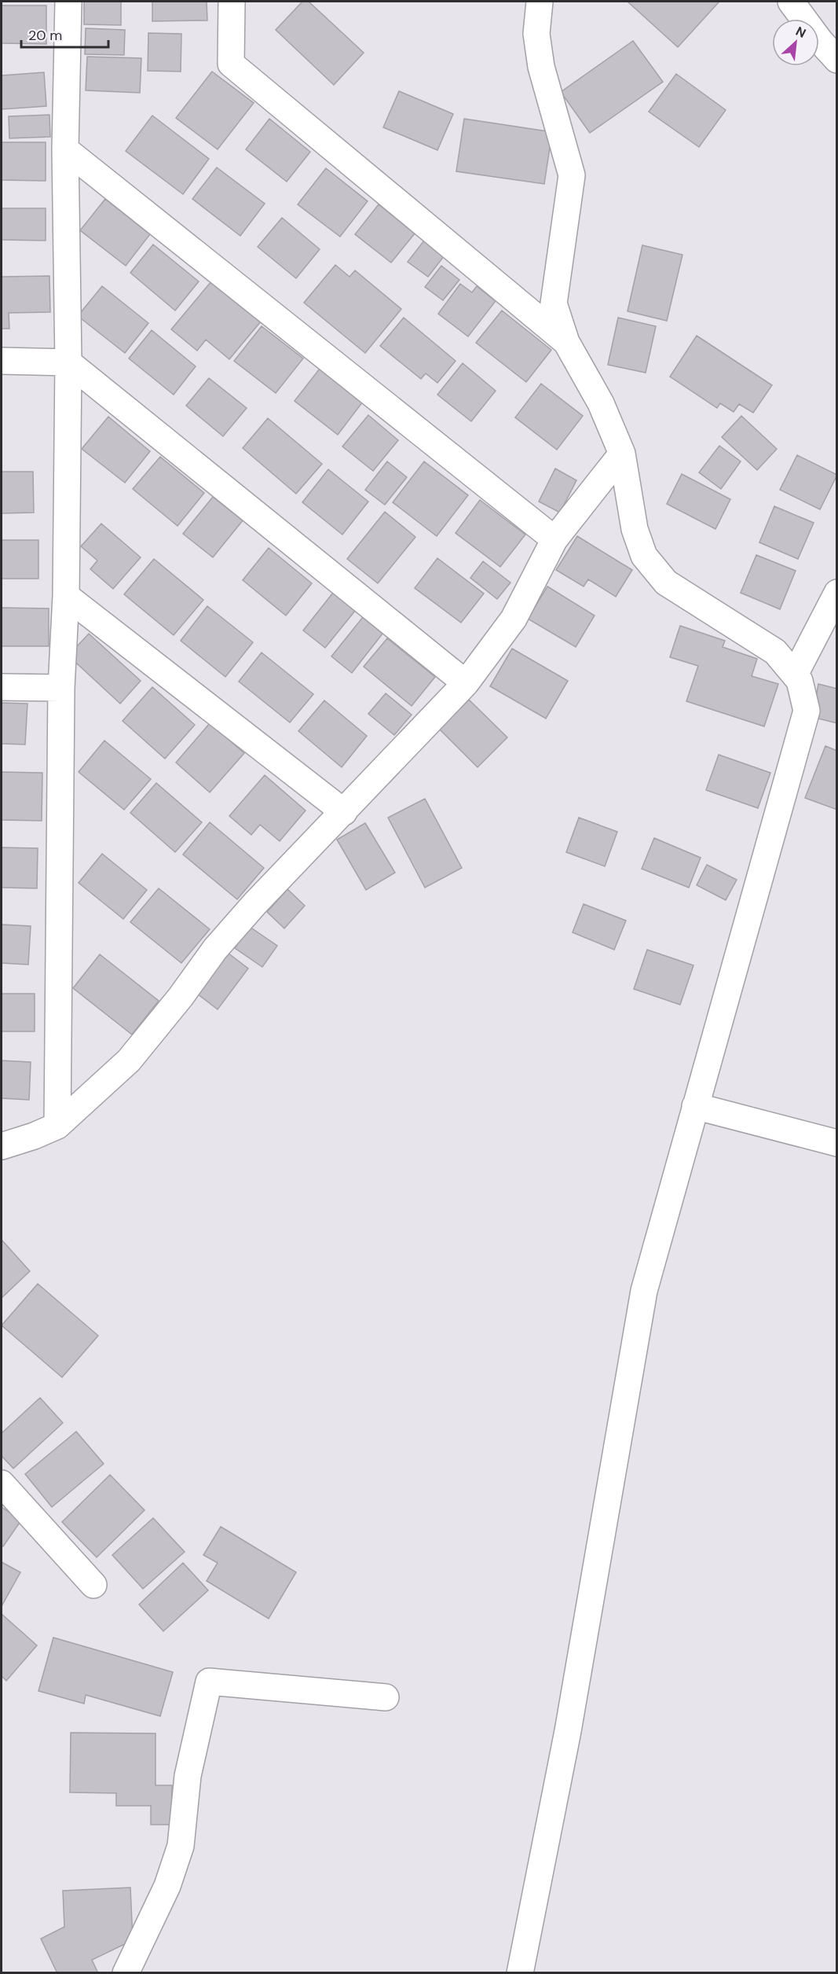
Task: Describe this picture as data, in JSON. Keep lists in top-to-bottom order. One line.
{"scale_bar":"20 m","north":"top right"}
